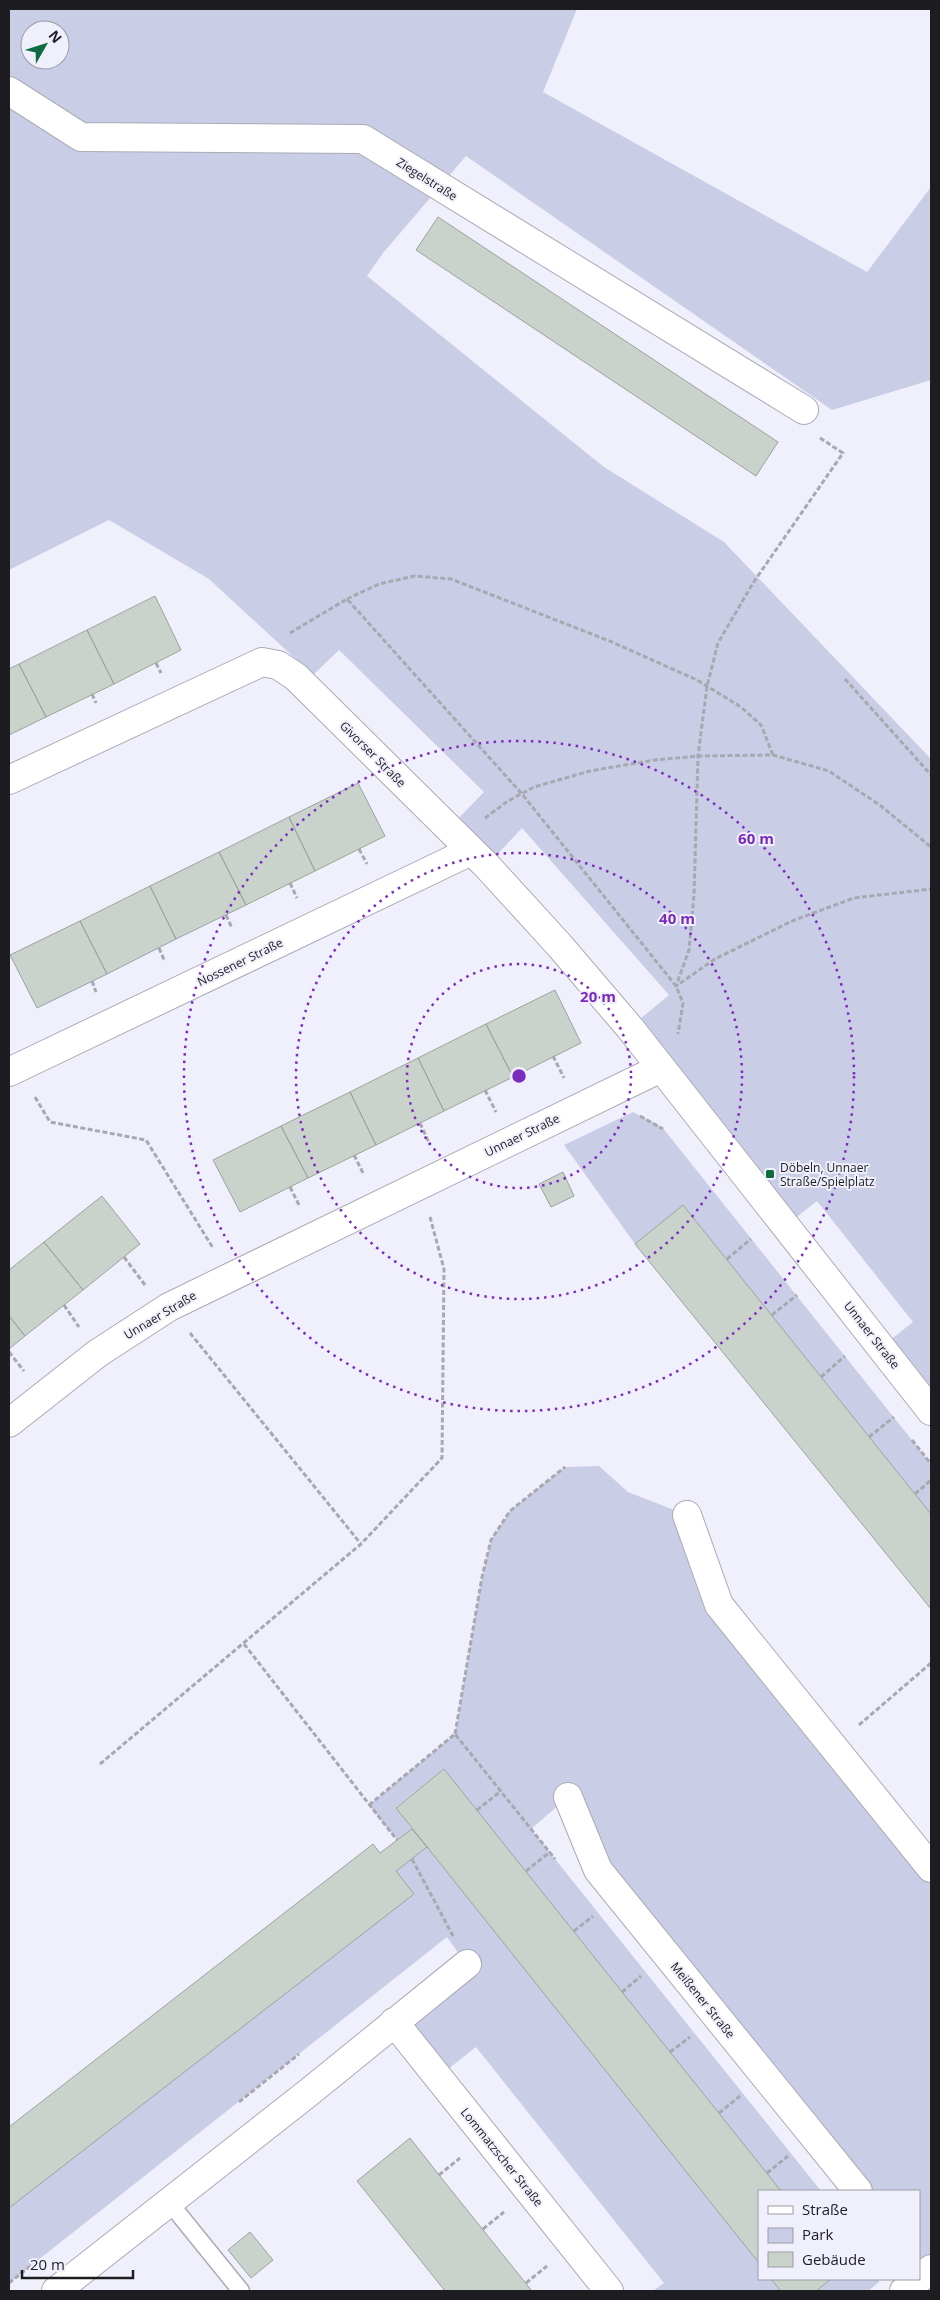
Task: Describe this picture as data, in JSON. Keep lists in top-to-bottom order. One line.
{"streets":{"street":["Ziegelstraße","Givorser Straße","Nossener Straße","Unnaer Straße","Meißener Straße","Lommatzscher Straße"]},"crossings":[["Givorser Straße","Nossener Straße"],["Givorser Straße","Unnaer Straße"]],"places":{"transit":["Döbeln, Unnaer Straße/Spielplatz"]},"legend":["Straße","Park","Gebäude"],"scale_bar":"20 m","north":"top right","rings":["60 m","40 m","20 m"]}
